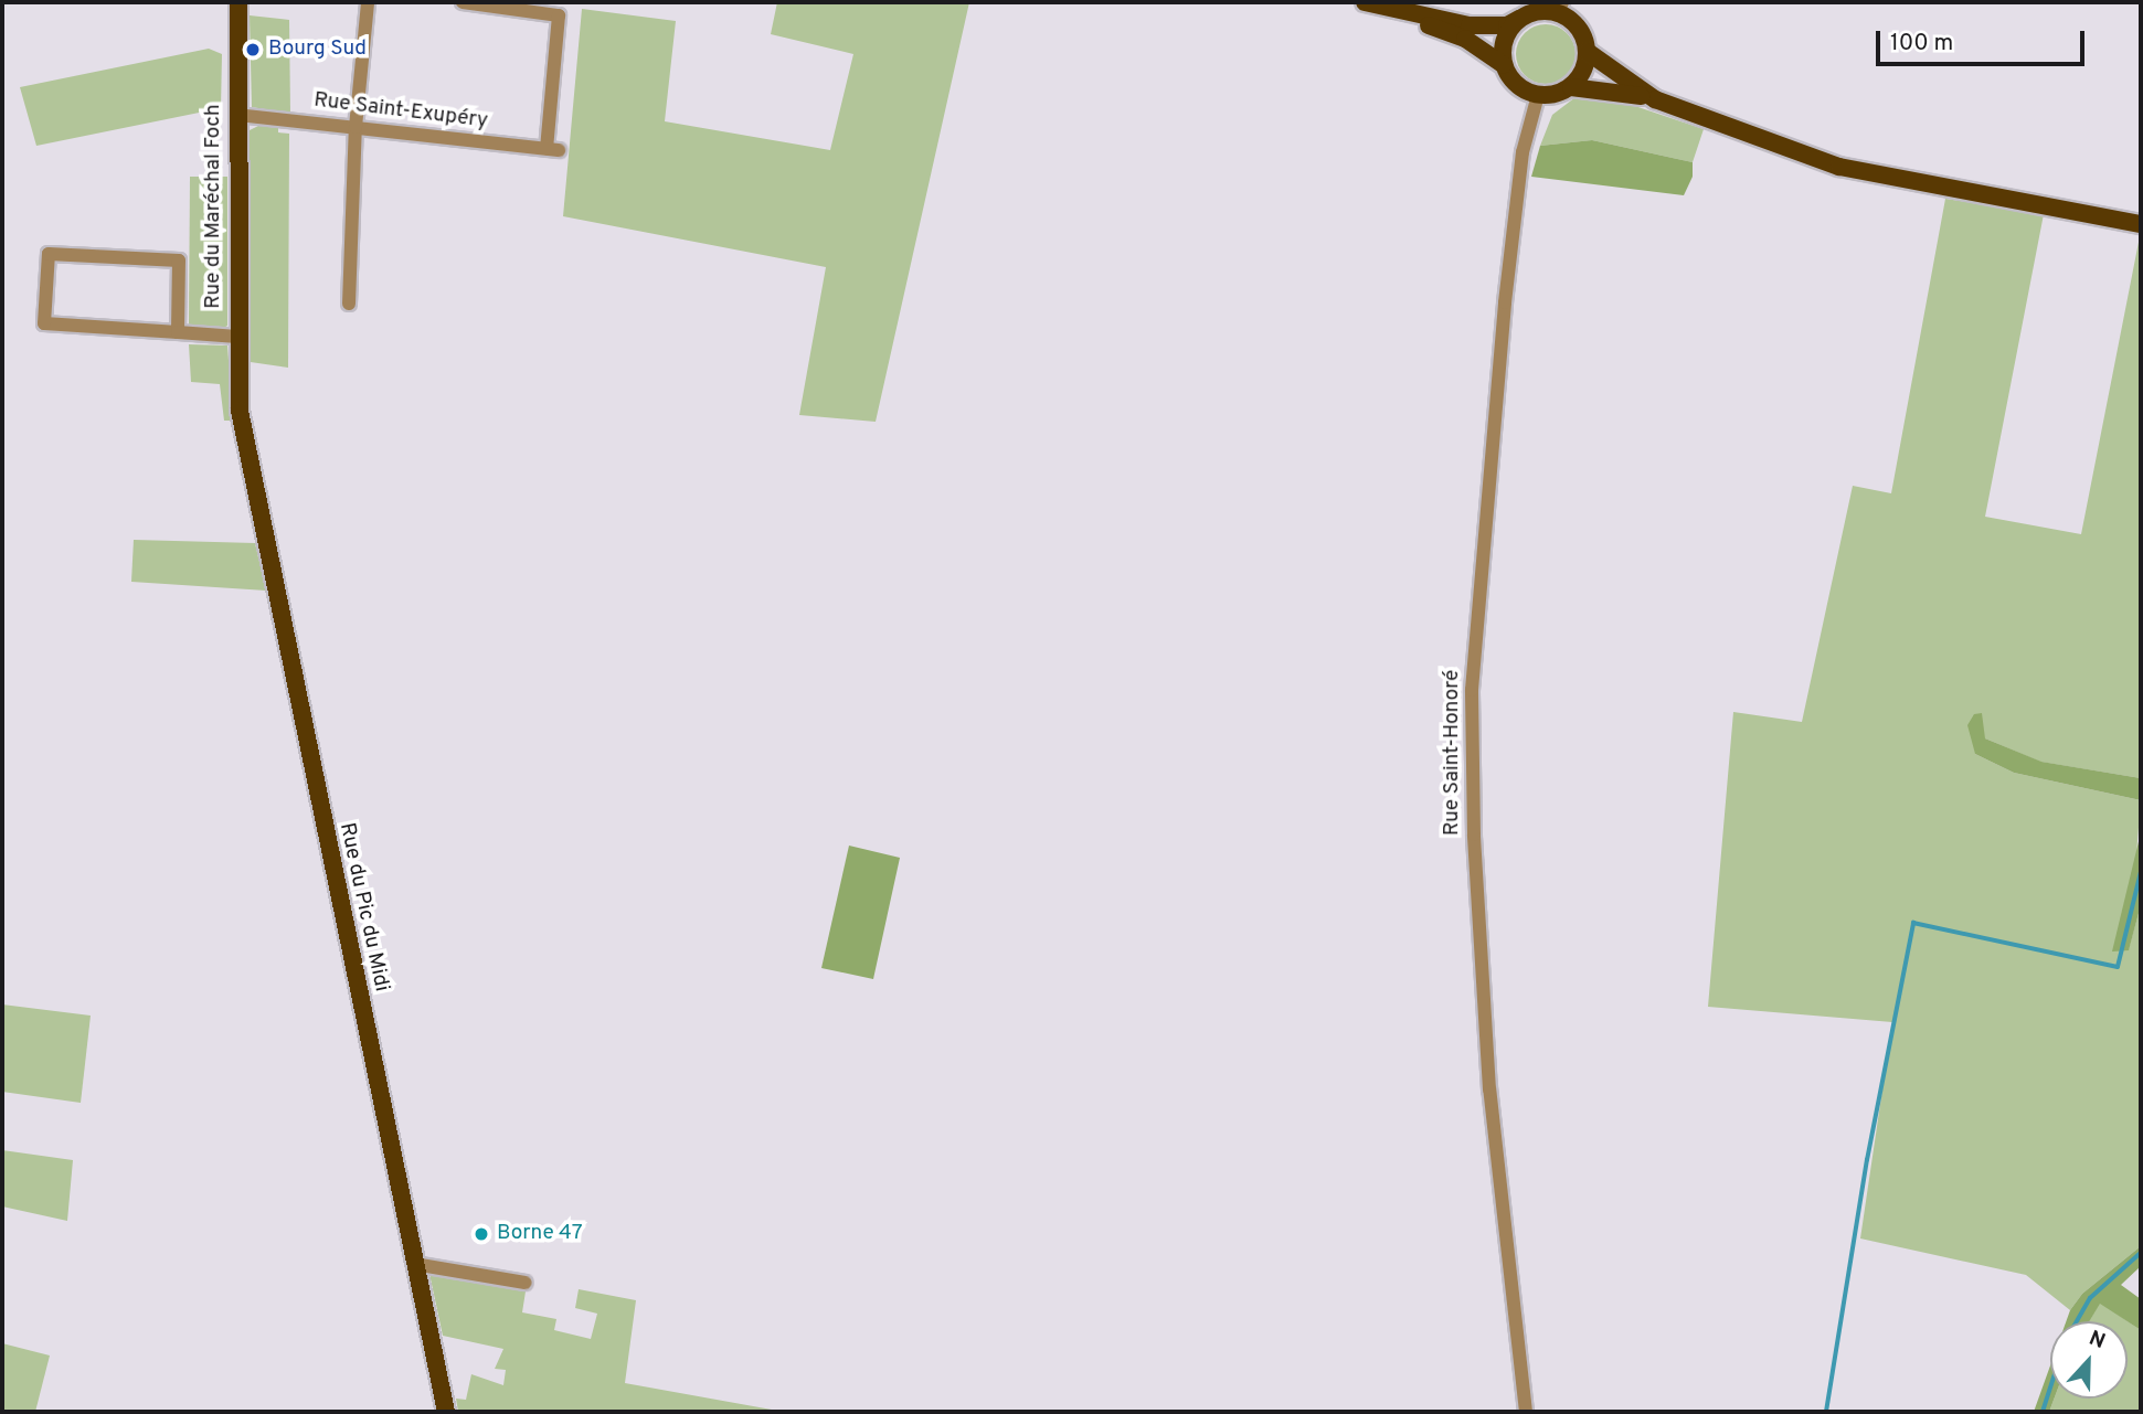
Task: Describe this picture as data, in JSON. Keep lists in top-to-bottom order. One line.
{"streets":{"main road":["Rue du Maréchal Foch","Rue du Pic du Midi"],"street":["Rue Saint-Exupéry","Rue Saint-Honoré"]},"crossings":[["Rue Saint-Exupéry","Rue du Maréchal Foch"],["Rue du Maréchal Foch","Rue du Pic du Midi"]],"places":["Bourg Sud","Borne 47"],"scale_bar":"100 m","north":"top"}
